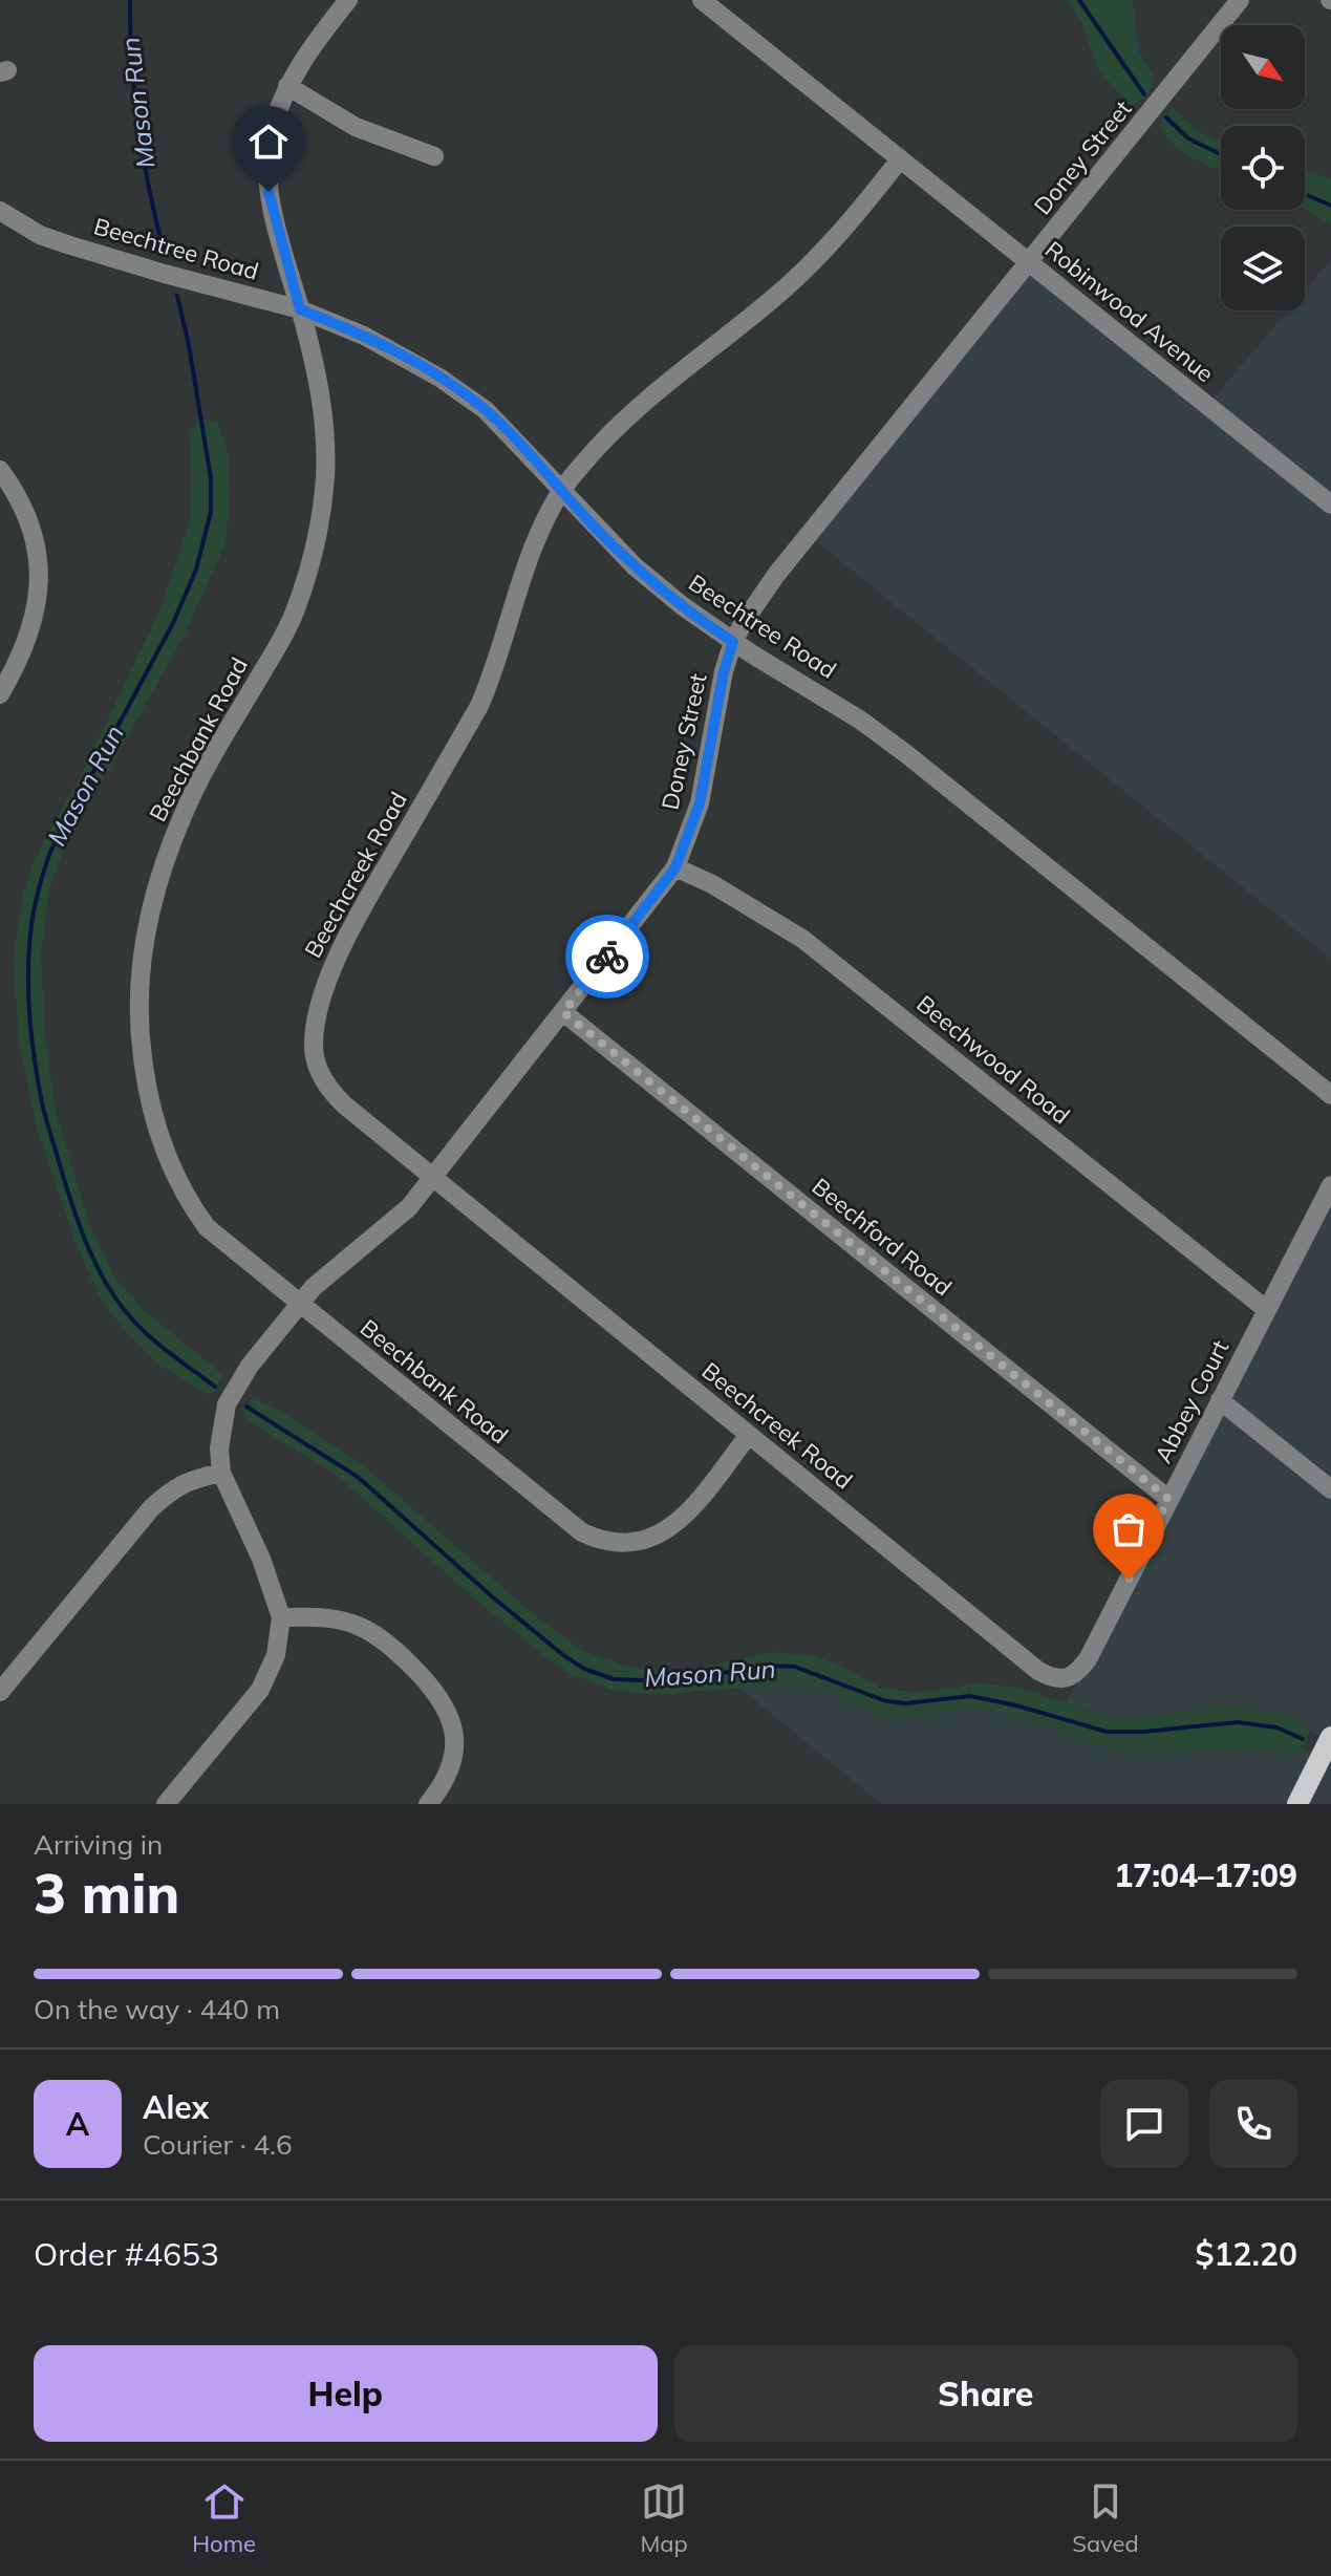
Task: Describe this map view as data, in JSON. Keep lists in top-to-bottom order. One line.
{"streets":{"street":["Doney Street","Beechtree Road","Robinwood Avenue","Beechbank Road","Beechcreek Road","Beechwood Road","Beechford Road","Abbey Court"]},"crossings":[["Doney Street","Beechtree Road"],["Doney Street","Robinwood Avenue"],["Doney Street","Beechbank Road"],["Doney Street","Beechcreek Road"],["Doney Street","Beechwood Road"],["Doney Street","Beechford Road"],["Beechtree Road","Beechbank Road"],["Beechtree Road","Beechcreek Road"],["Robinwood Avenue","Beechcreek Road"],["Beechbank Road","Beechcreek Road"],["Beechcreek Road","Abbey Court"],["Beechwood Road","Abbey Court"],["Beechford Road","Abbey Court"]],"water":["Mason Run"],"north":"bottom right","page":{"heading":["3 min","Arriving in","17:04–17:09"],"panel":["Alex","Courier · 4.6","Order #4653","$12.20"],"bar":"On the way · 440 m","round":"A","buttons":["Help","Share"],"tabs":["Home","Map","Saved"]}}
